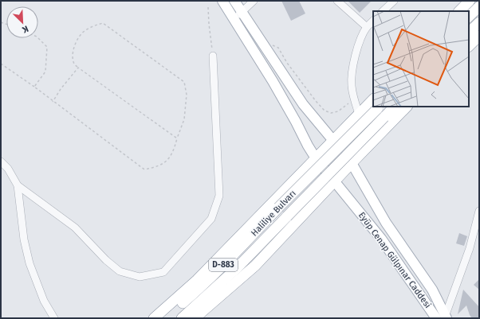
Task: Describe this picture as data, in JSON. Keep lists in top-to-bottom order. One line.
{"streets":{"highway":["Haliliye Bulvarı","D-883"],"main road":["Eyüp Cenap Gülpınar Caddesi"]},"north":"bottom right"}
